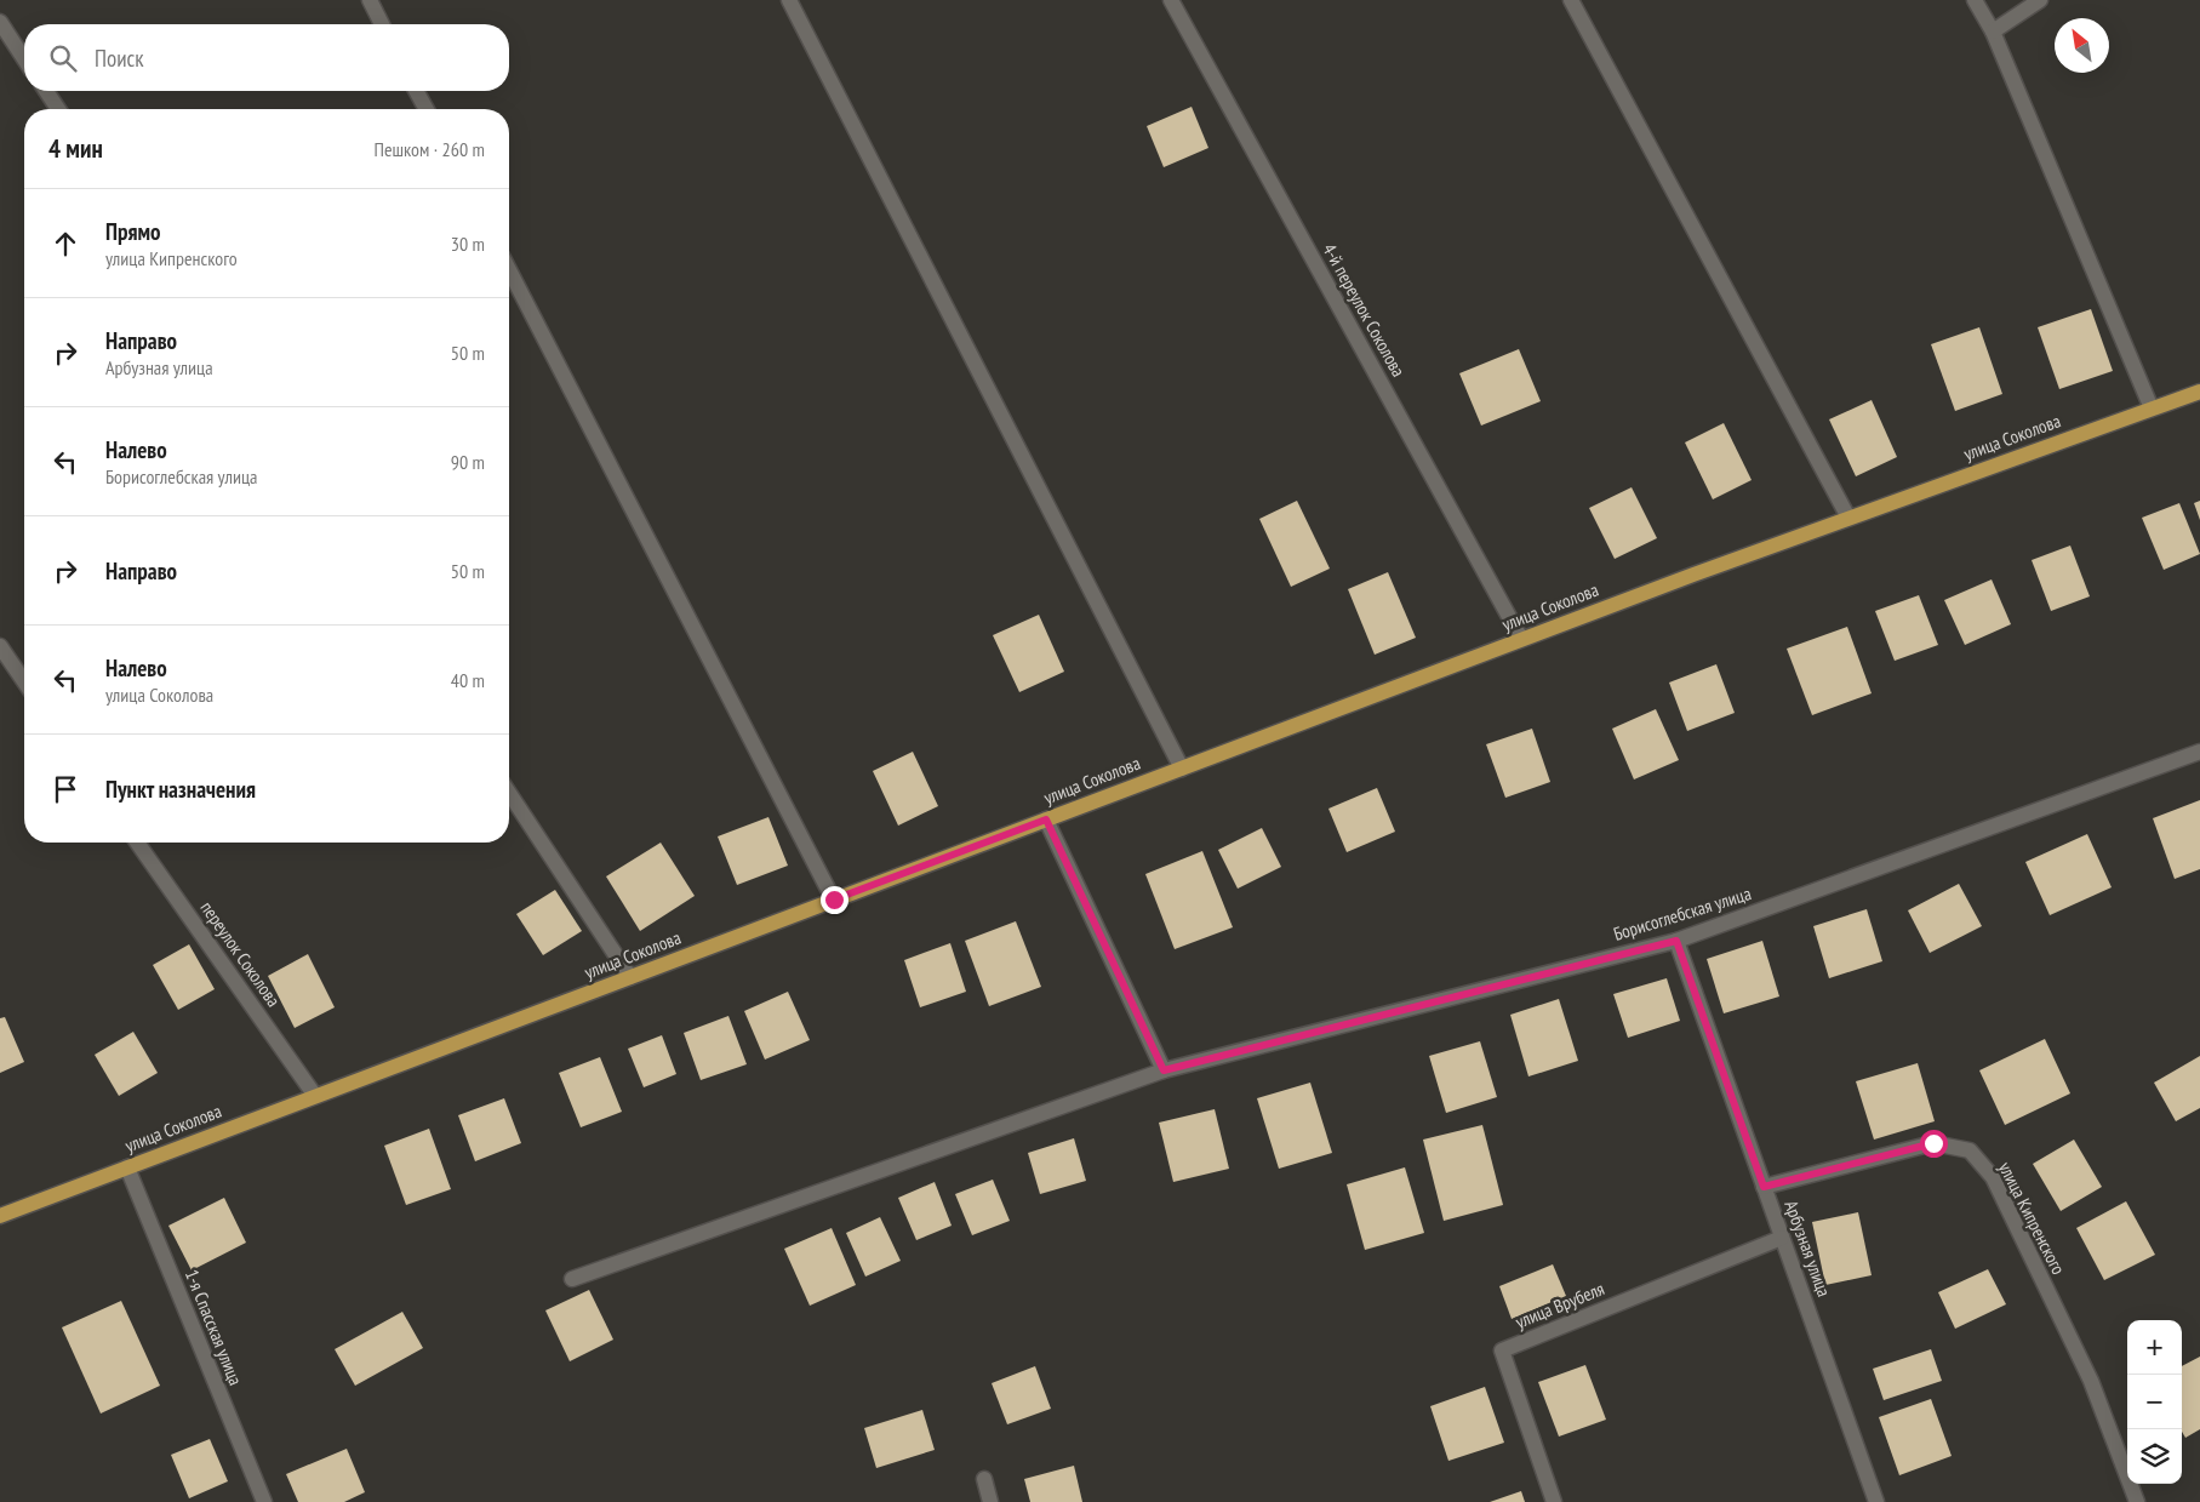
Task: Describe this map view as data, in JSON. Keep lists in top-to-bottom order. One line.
{"streets":{"main road":["улица Соколова"],"street":["4-й переулок Соколова","Борисоглебская улица","переулок Соколова","улица Кипренского","Арбузная улица","улица Врубеля","1-я Спасская улица"]},"crossings":[["4-й переулок Соколова","улица Соколова"],["улица Соколова","переулок Соколова"],["улица Соколова","1-я Спасская улица"],["Борисоглебская улица","Арбузная улица"],["улица Кипренского","Арбузная улица"],["Арбузная улица","улица Врубеля"]],"north":"top left","page":{"search":"Поиск","heading":["4 мин","Пешком · 260 m"],"list":[["Прямо","улица Кипренского","30 m"],["Направо","Арбузная улица","50 m"],["Налево","Борисоглебская улица","90 m"],["Направо","50 m"],["Налево","улица Соколова","40 m"],"Пункт назначения"],"map_buttons":["+","−"]}}
